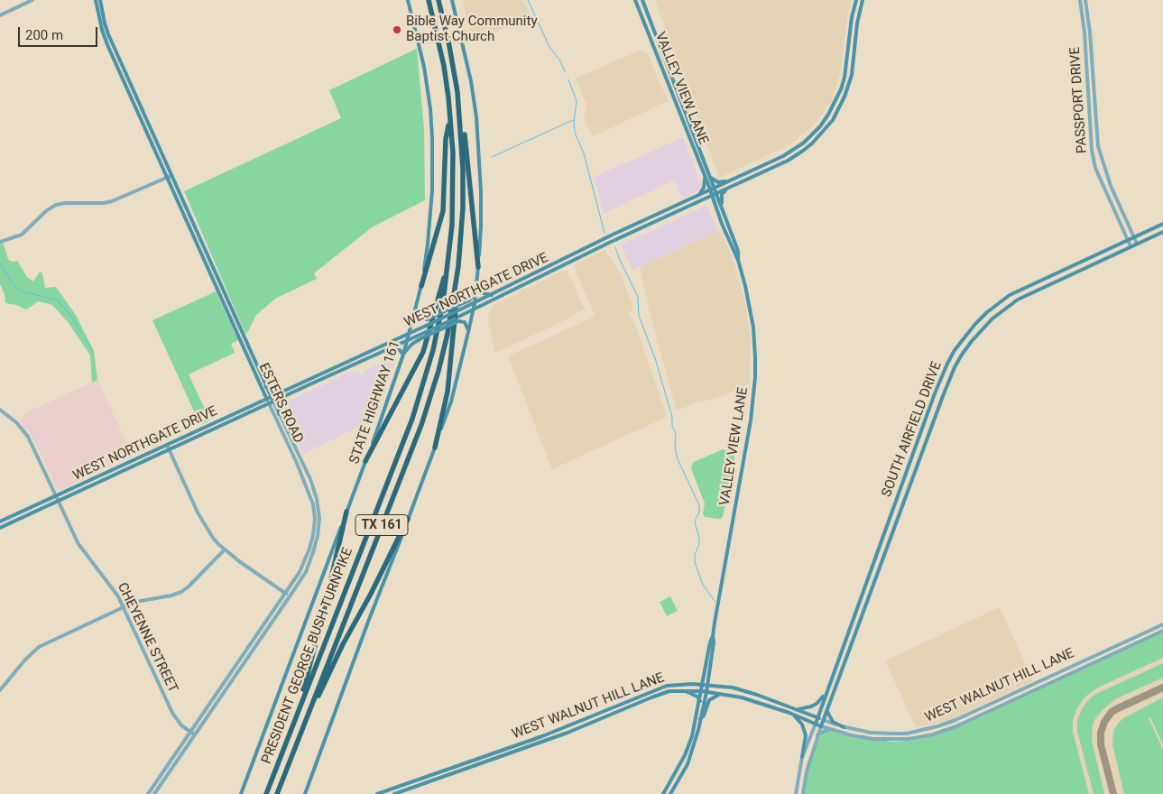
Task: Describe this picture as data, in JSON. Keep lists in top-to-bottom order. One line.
{"streets":{"highway":["TX 161","PRESIDENT GEORGE BUSH TURNPIKE"],"main road":["VALLEY VIEW LANE","WEST NORTHGATE DRIVE","STATE HIGHWAY 161","ESTERS ROAD","SOUTH AIRFIELD DRIVE","WEST WALNUT HILL LANE"],"street":["PASSPORT DRIVE","CHEYENNE STREET"]},"crossings":[["VALLEY VIEW LANE","WEST NORTHGATE DRIVE"],["VALLEY VIEW LANE","WEST WALNUT HILL LANE"],["PASSPORT DRIVE","SOUTH AIRFIELD DRIVE"],["WEST NORTHGATE DRIVE","STATE HIGHWAY 161"],["WEST NORTHGATE DRIVE","ESTERS ROAD"],["WEST NORTHGATE DRIVE","CHEYENNE STREET"],["ESTERS ROAD","CHEYENNE STREET"],["SOUTH AIRFIELD DRIVE","WEST WALNUT HILL LANE"]],"places":["Bible Way Community Baptist Church"],"scale_bar":"200 m"}
